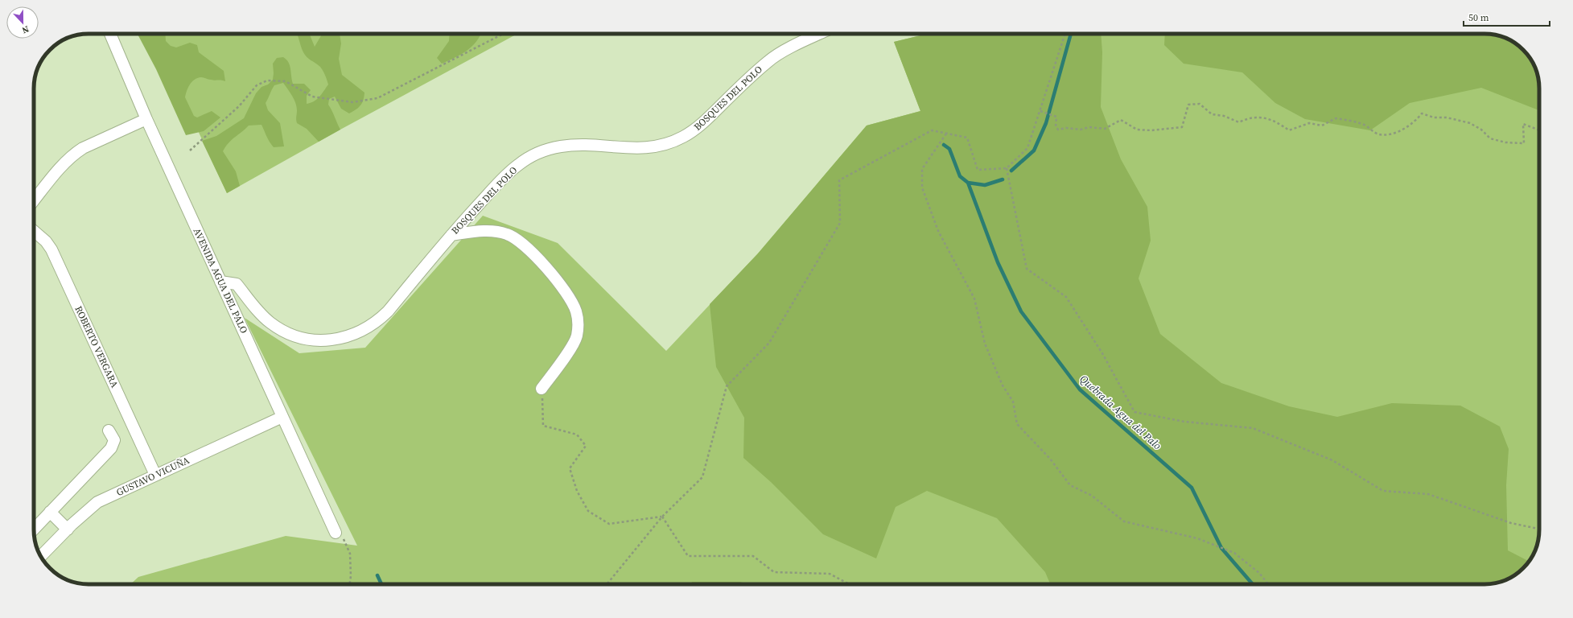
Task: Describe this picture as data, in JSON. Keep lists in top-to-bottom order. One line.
{"streets":{"street":["BOSQUES DEL POLO","AVENIDA AGUA DEL PALO","ROBERTO VERGARA","GUSTAVO VICUÑA"]},"crossings":[["BOSQUES DEL POLO","AVENIDA AGUA DEL PALO"],["AVENIDA AGUA DEL PALO","GUSTAVO VICUÑA"],["ROBERTO VERGARA","GUSTAVO VICUÑA"]],"water":["Quebrada Agua del Palo"],"scale_bar":"50 m","north":"bottom"}
